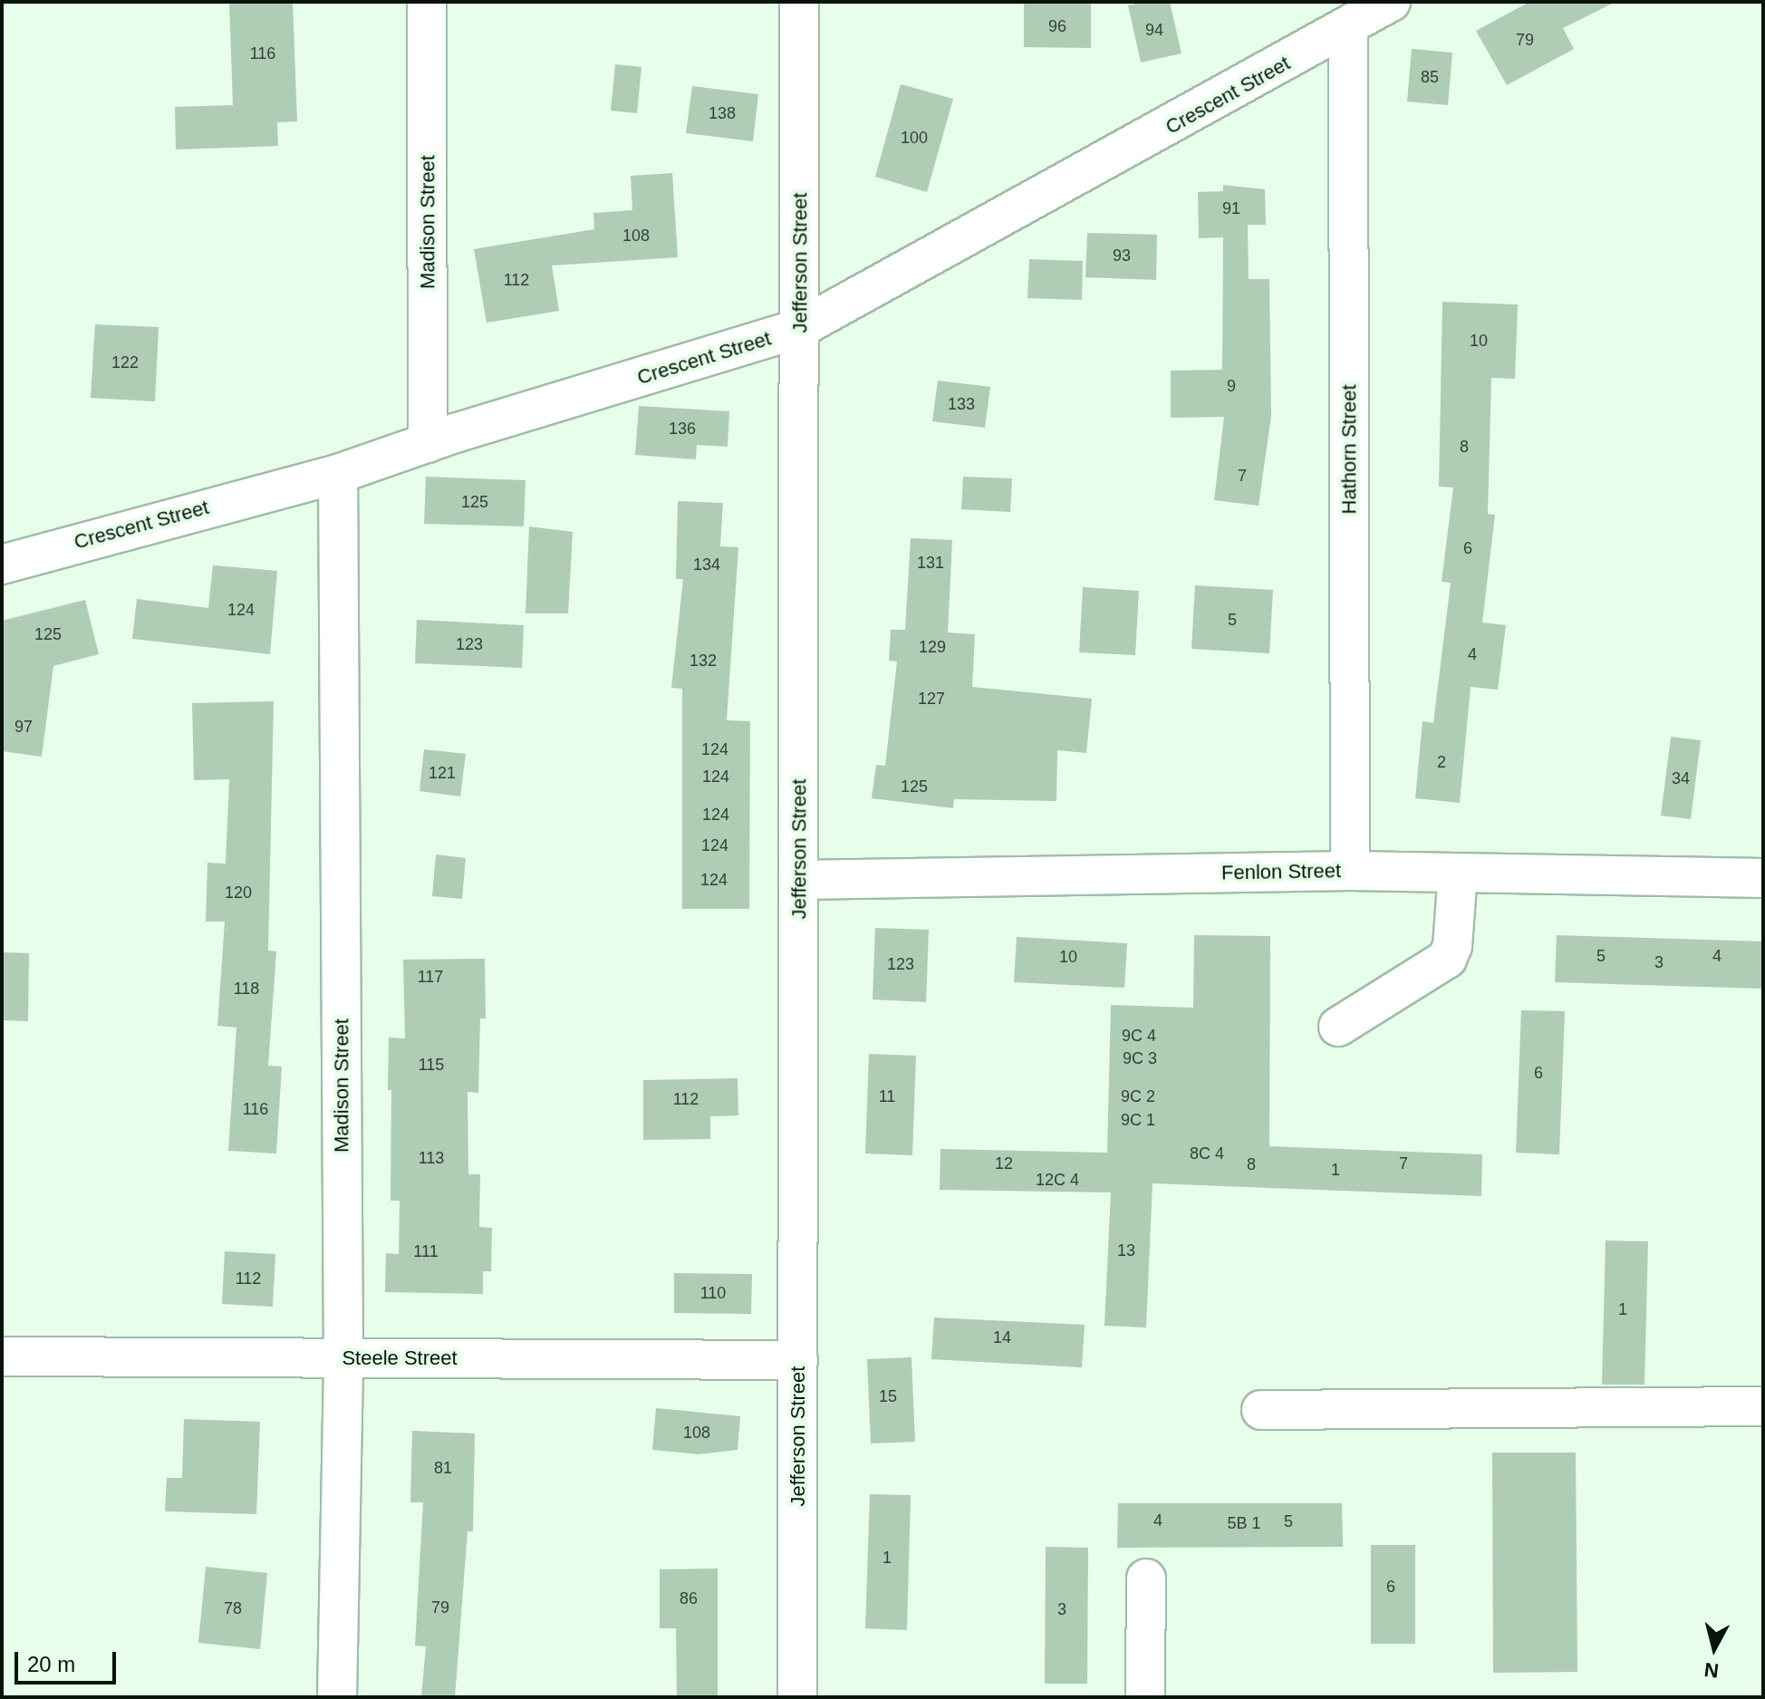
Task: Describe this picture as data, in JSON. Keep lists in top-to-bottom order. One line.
{"streets":{"street":["Crescent Street","Madison Street","Jefferson Street","Hathorn Street","Fenlon Street","Steele Street"]},"crossings":[["Crescent Street","Madison Street"],["Crescent Street","Jefferson Street"],["Crescent Street","Hathorn Street"],["Madison Street","Steele Street"],["Jefferson Street","Fenlon Street"],["Jefferson Street","Steele Street"],["Hathorn Street","Fenlon Street"]],"house_numbers":["96","94","79","116","85","138","100","91","108","93","112","10","122","9","133","136","8","7","125","6","131","134","124","5","125","123","129","4","132","127","97","124","2","121","124","34","125","124","124","124","120","5","4","10","3","123","117","118","9C 4","9C 3","115","6","11","9C 2","112","116","9C 1","8C 4","113","12","7","8","1","12C 4","13","111","112","110","1","14","15","108","81","4","5","5B 1","1","6","86","79","78","3"],"scale_bar":"20 m","north":"bottom"}
